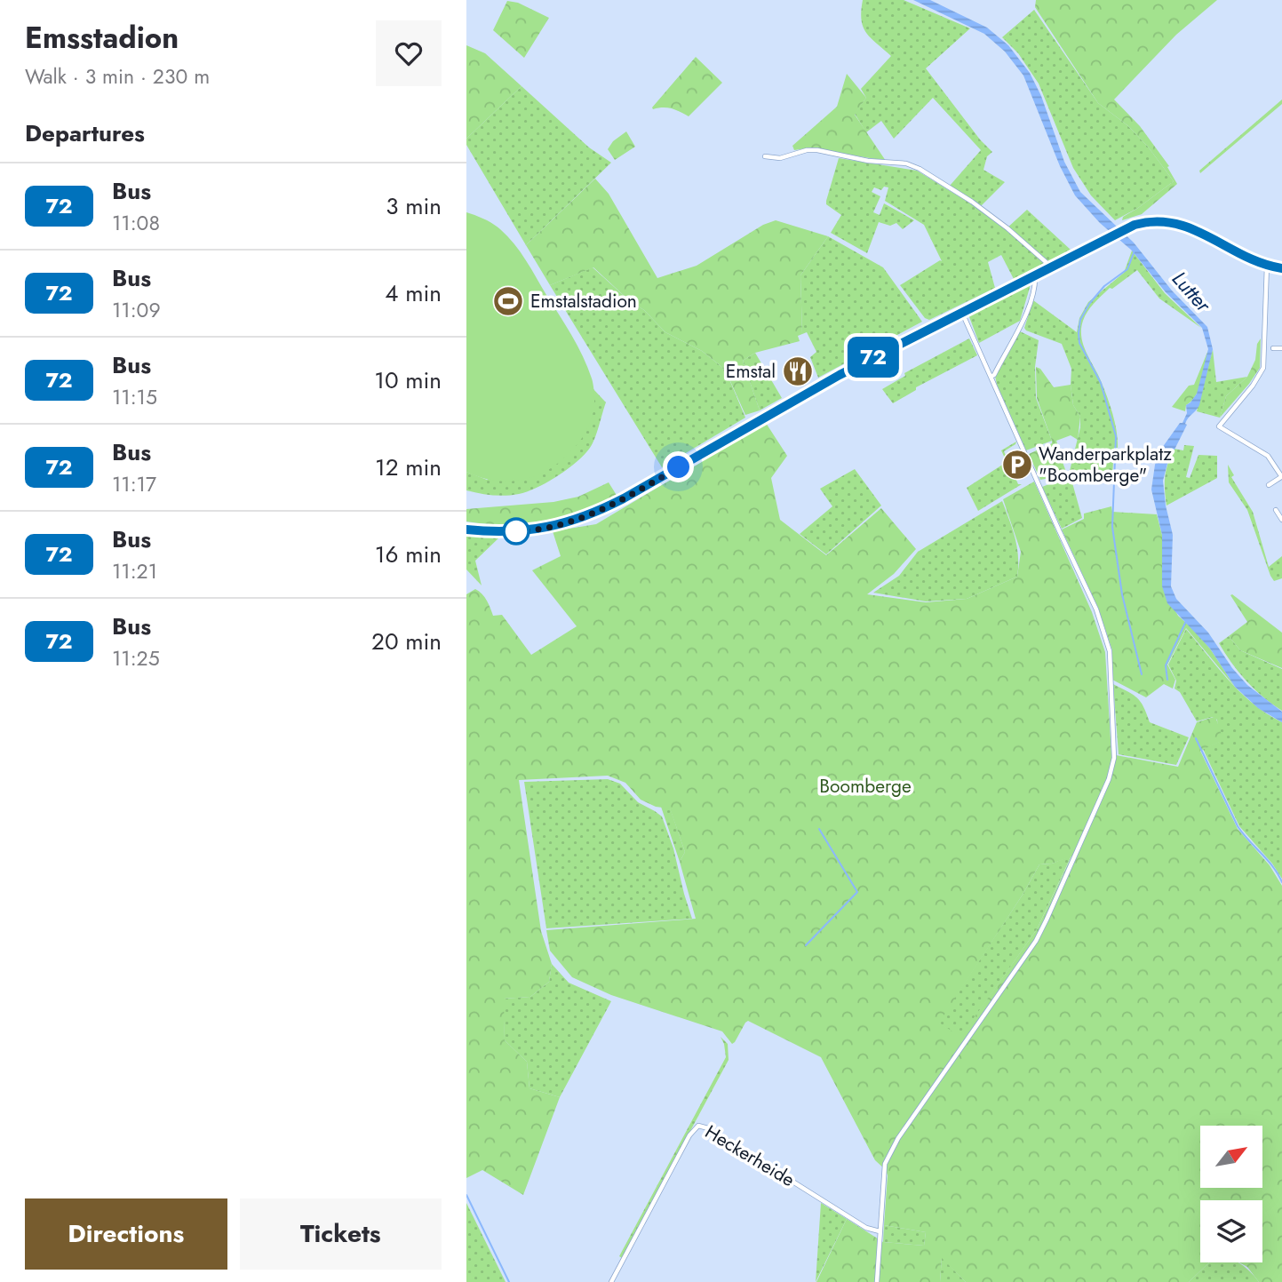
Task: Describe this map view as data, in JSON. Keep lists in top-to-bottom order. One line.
{"streets":{"street":["Heckerheide"]},"water":["Lutter"],"parks":["Boomberge"],"places":{"sports":["Emstalstadion"],"restaurant":["Emstal"],"parking":["Wanderparkplatz \"Boomberge\""]},"lines":["bus line 72"],"north":"top right","page":{"heading":[["Emsstadion","Walk · 3 min · 230 m"],"Departures"],"on_map":"72","list":[{"mark":"72","name":"Bus","note":"11:08","value":"3 min"},{"mark":"72","name":"Bus","note":"11:09","value":"4 min"},{"mark":"72","name":"Bus","note":"11:15","value":"10 min"},{"mark":"72","name":"Bus","note":"11:17","value":"12 min"},{"mark":"72","name":"Bus","note":"11:21","value":"16 min"},{"mark":"72","name":"Bus","note":"11:25","value":"20 min"}],"buttons":["Directions","Tickets"]}}
